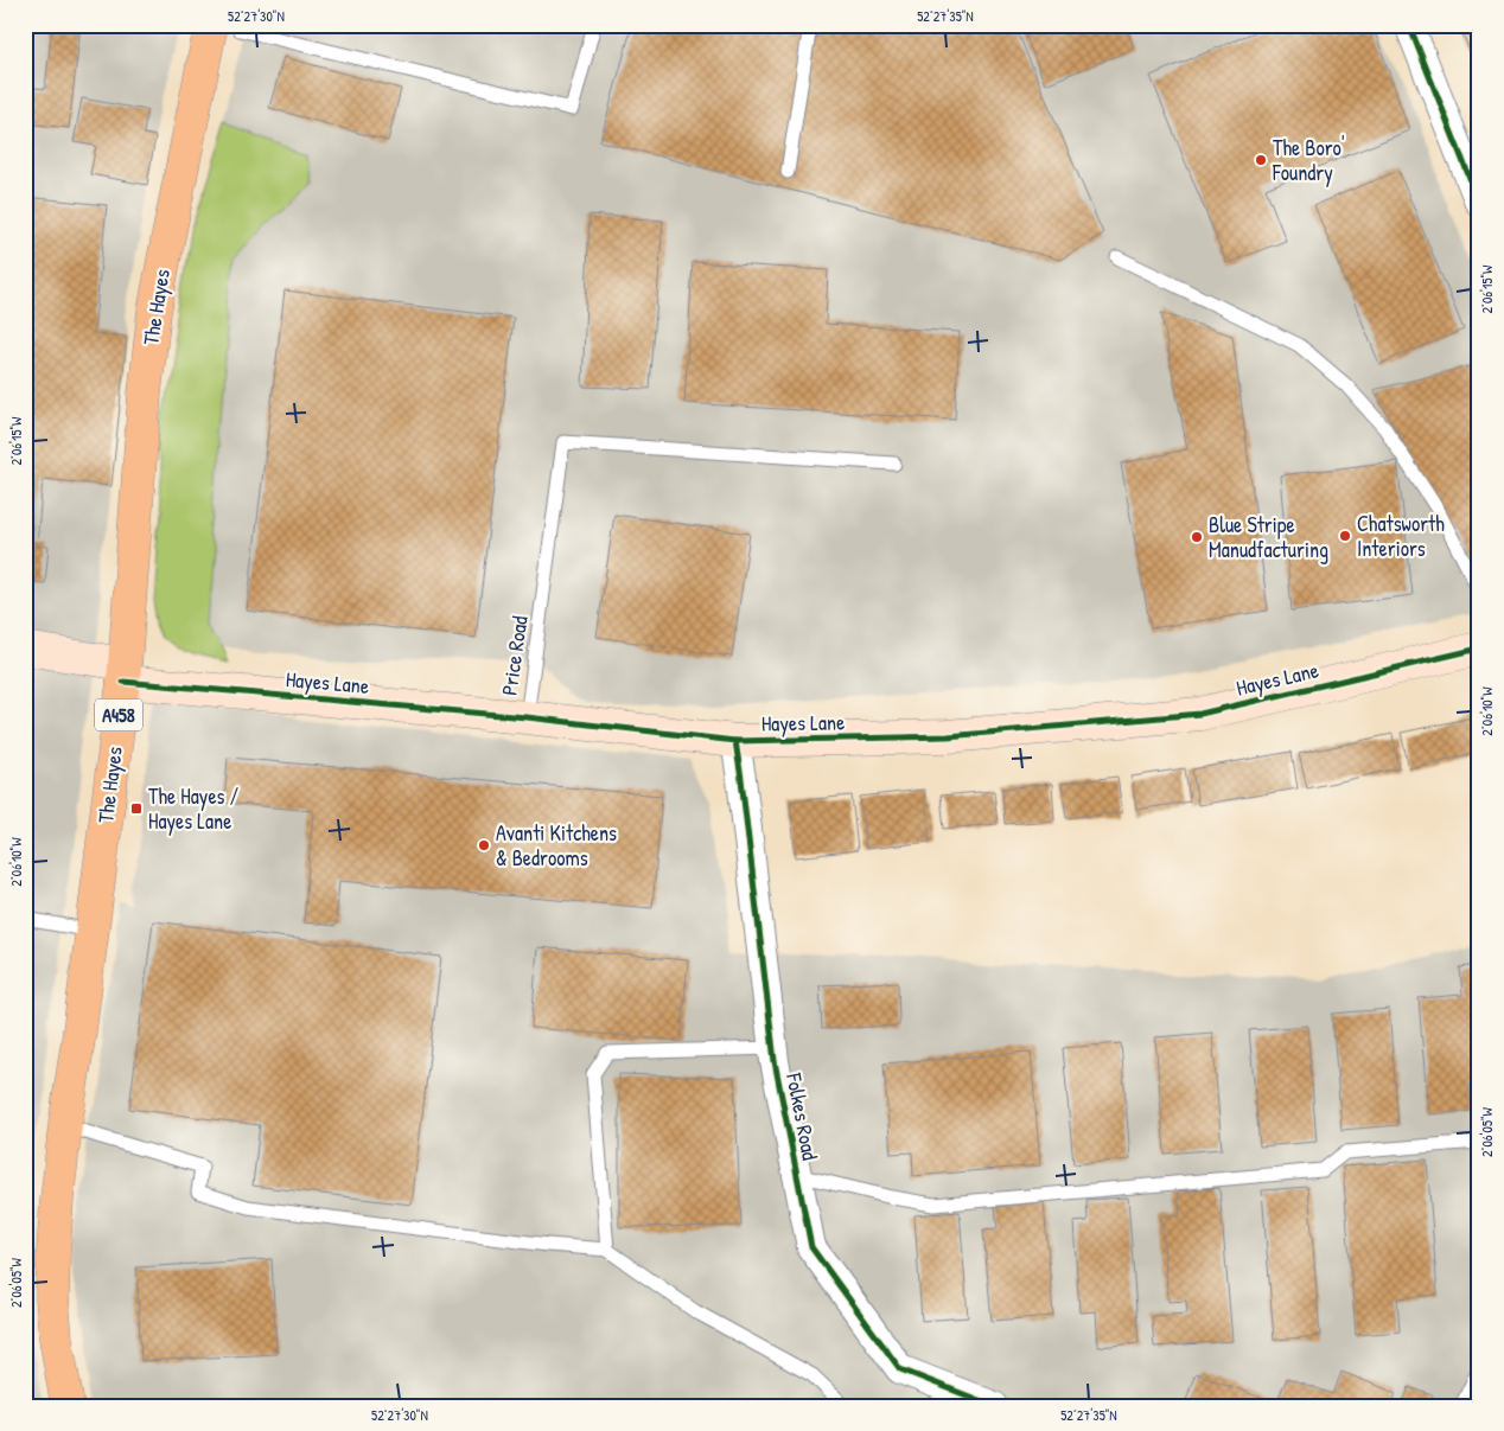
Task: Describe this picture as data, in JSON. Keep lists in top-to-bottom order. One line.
{"streets":{"highway":["The Hayes","A458"],"street":["Hayes Lane","Folkes Road"],"lane":["Price Road"]},"crossings":[["The Hayes","Hayes Lane"],["Price Road","Hayes Lane"],["Hayes Lane","Folkes Road"]],"places":{"other":["The Boro' Foundry","Chatsworth Interiors","Blue Stripe Manudfacturing","Avanti Kitchens & Bedrooms"],"transit":["The Hayes / Hayes Lane"]},"coordinates":["52°27'30\"N","52°27'35\"N","2°06'15\"W","2°06'10\"W","2°06'05\"W"]}
